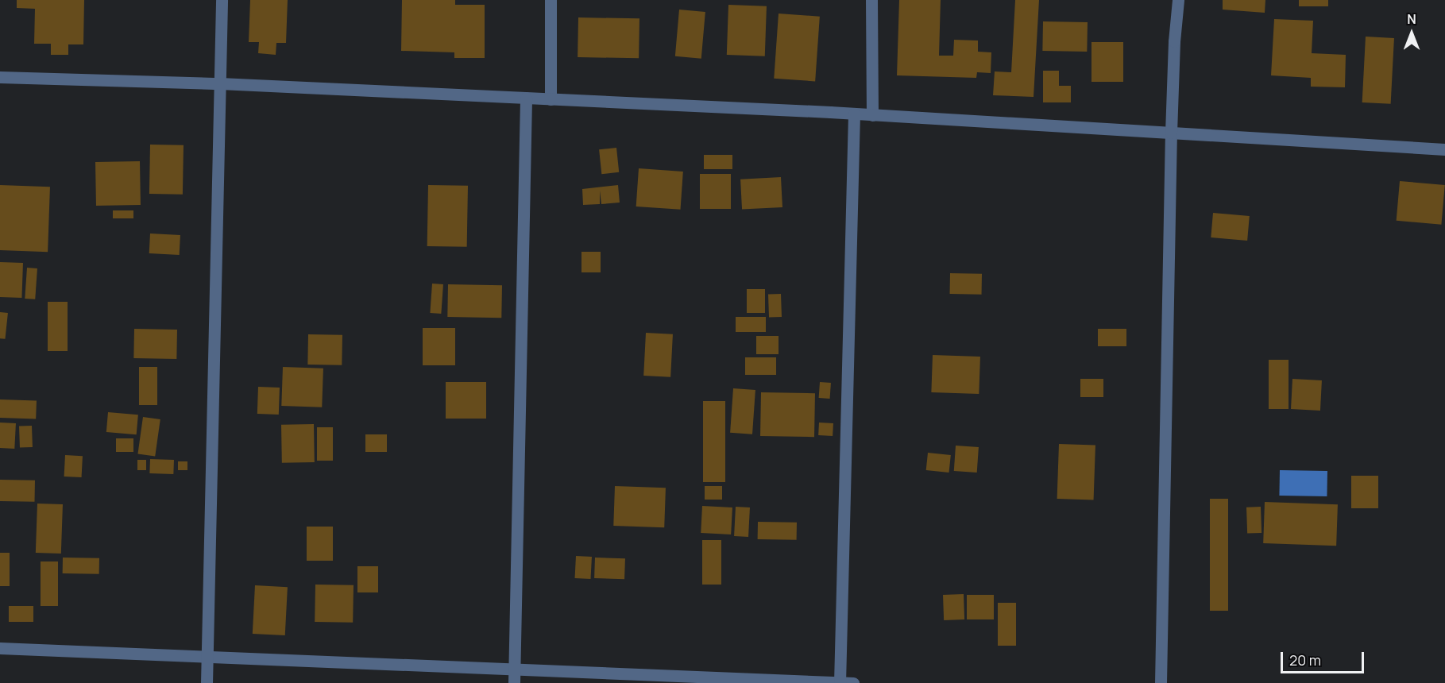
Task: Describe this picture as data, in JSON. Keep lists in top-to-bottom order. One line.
{"scale_bar":"20 m","north":"top"}
